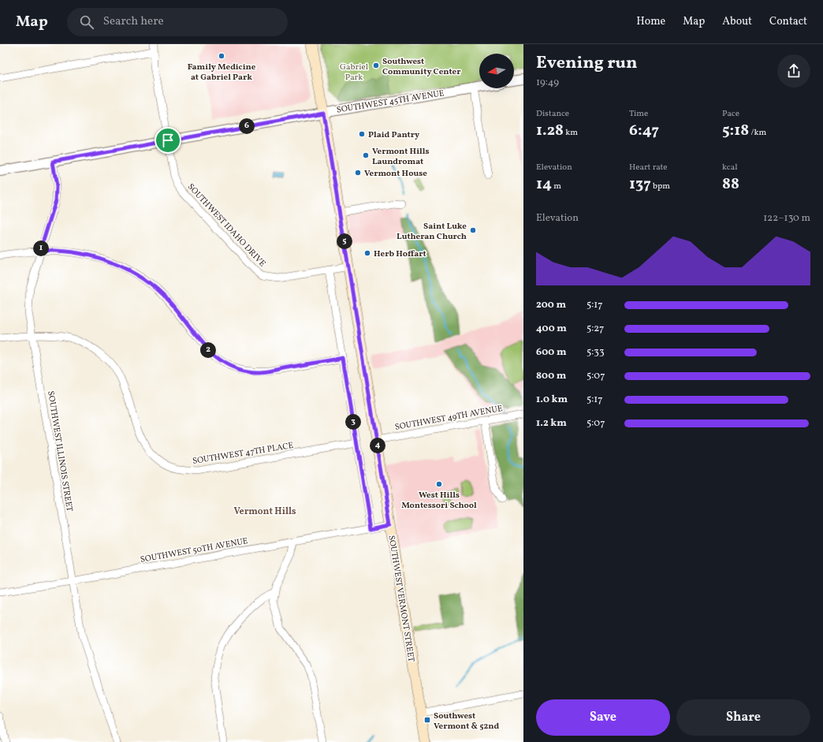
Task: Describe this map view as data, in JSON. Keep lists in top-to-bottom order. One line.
{"streets":{"main road":["SOUTHWEST VERMONT STREET"],"street":["SOUTHWEST 45TH AVENUE","SOUTHWEST IDAHO DRIVE","SOUTHWEST 49TH AVENUE","SOUTHWEST ILLINOIS STREET","SOUTHWEST 47TH PLACE","SOUTHWEST 50TH AVENUE"]},"crossings":[["SOUTHWEST 45TH AVENUE","SOUTHWEST IDAHO DRIVE"],["SOUTHWEST 45TH AVENUE","SOUTHWEST ILLINOIS STREET"],["SOUTHWEST 45TH AVENUE","SOUTHWEST VERMONT STREET"],["SOUTHWEST IDAHO DRIVE","SOUTHWEST VERMONT STREET"],["SOUTHWEST 49TH AVENUE","SOUTHWEST VERMONT STREET"],["SOUTHWEST ILLINOIS STREET","SOUTHWEST 47TH PLACE"],["SOUTHWEST ILLINOIS STREET","SOUTHWEST 50TH AVENUE"],["SOUTHWEST 50TH AVENUE","SOUTHWEST VERMONT STREET"]],"districts":["Vermont Hills"],"parks":["Gabriel Park"],"places":{"other":["Family Medicine at Gabriel Park","Southwest Community Center","Plaid Pantry","Vermont Hills Laundromat","Vermont House","Saint Luke Lutheran Church","Herb Hoffart","West Hills Montessori School"],"transit":["Southwest Vermont & 52nd"]},"north":"left","page":{"header":"Map","search":"Search here","nav":["Home","Map","About","Contact"],"heading":["Evening run","19:49"],"stats":[["Distance","1.28 km"],["Time","6:47"],["Pace","5:18 /km"],["Elevation","14 m"],["Heart rate","137 bpm"],["kcal","88"]],"pins":["6","5","1","2","3","4"],"chart":["Elevation","122–130 m"],"list":[{"name":"200 m","note":"5:17"},{"name":"400 m","note":"5:27"},{"name":"600 m","note":"5:33"},{"name":"800 m","note":"5:07"},{"name":"1.0 km","note":"5:17"},{"name":"1.2 km","note":"5:07"}],"buttons":["Save","Share"]}}
